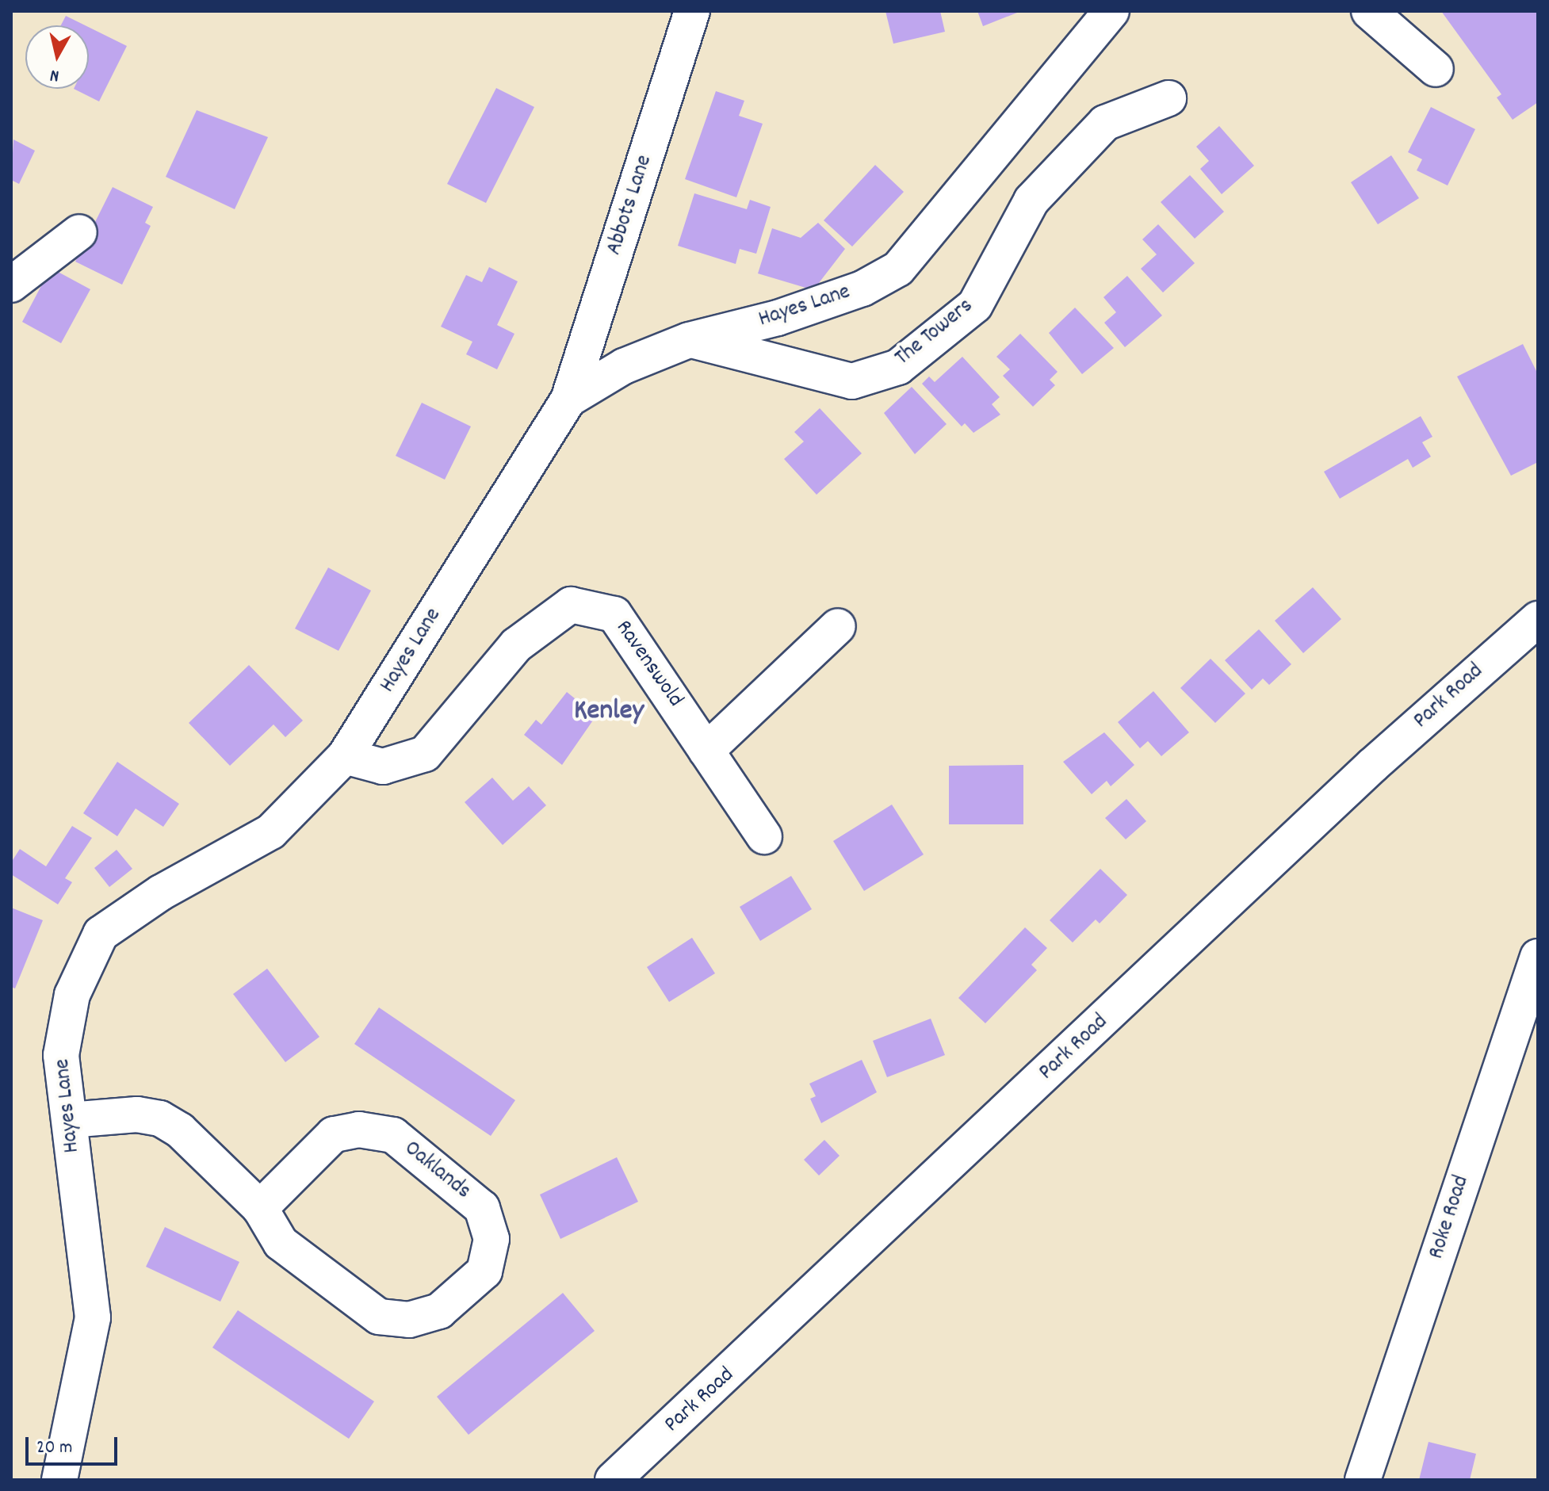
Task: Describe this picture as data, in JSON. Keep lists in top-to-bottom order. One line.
{"streets":{"street":["Abbots Lane","Hayes Lane","The Towers","Ravenswold","Park Road","Oaklands","Roke Road"]},"crossings":[["Abbots Lane","Hayes Lane"],["Hayes Lane","The Towers"],["Hayes Lane","Ravenswold"],["Hayes Lane","Oaklands"]],"districts":["Kenley"],"scale_bar":"20 m","north":"bottom"}
